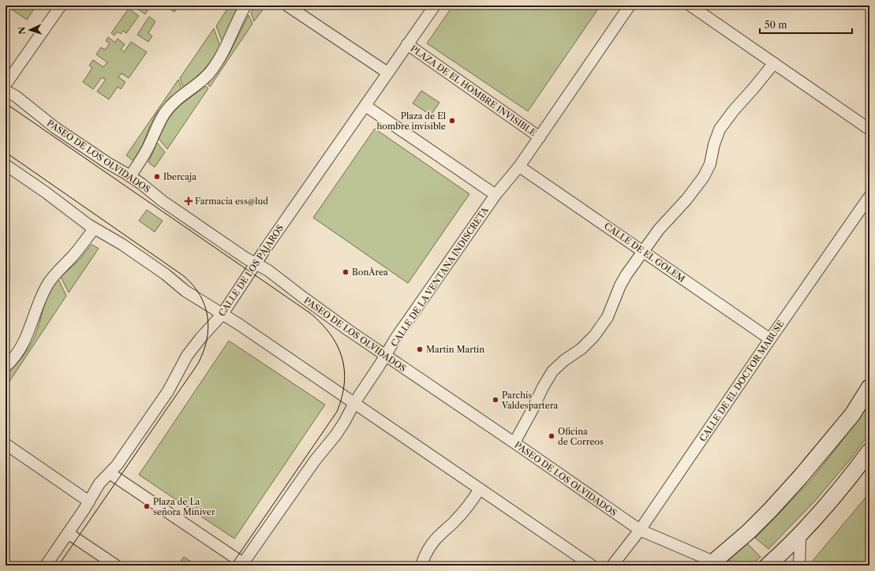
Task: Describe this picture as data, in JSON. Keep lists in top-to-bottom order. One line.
{"streets":{"street":["PLAZA DE EL HOMBRE INVISIBLE","PASEO DE LOS OLVIDADOS","CALLE DE EL GOLEM","CALLE DE LOS PÁJAROS","CALLE DE LA VENTANA INDISCRETA","CALLE DE EL DOCTOR MABUSE"]},"crossings":[["PLAZA DE EL HOMBRE INVISIBLE","CALLE DE LOS PÁJAROS"],["PLAZA DE EL HOMBRE INVISIBLE","CALLE DE LA VENTANA INDISCRETA"],["PASEO DE LOS OLVIDADOS","CALLE DE LOS PÁJAROS"],["PASEO DE LOS OLVIDADOS","CALLE DE LA VENTANA INDISCRETA"],["PASEO DE LOS OLVIDADOS","CALLE DE EL DOCTOR MABUSE"],["CALLE DE EL GOLEM","CALLE DE LA VENTANA INDISCRETA"],["CALLE DE EL GOLEM","CALLE DE EL DOCTOR MABUSE"]],"places":{"other":["Plaza de El hombre invisible","Ibercaja","BonÀrea","Martín Martín","Parchís Valdespartera","Oficina de Correos","Plaza de La señora Miniver"],"health":["Farmacia ess@lud"]},"scale_bar":"50 m","north":"left"}
